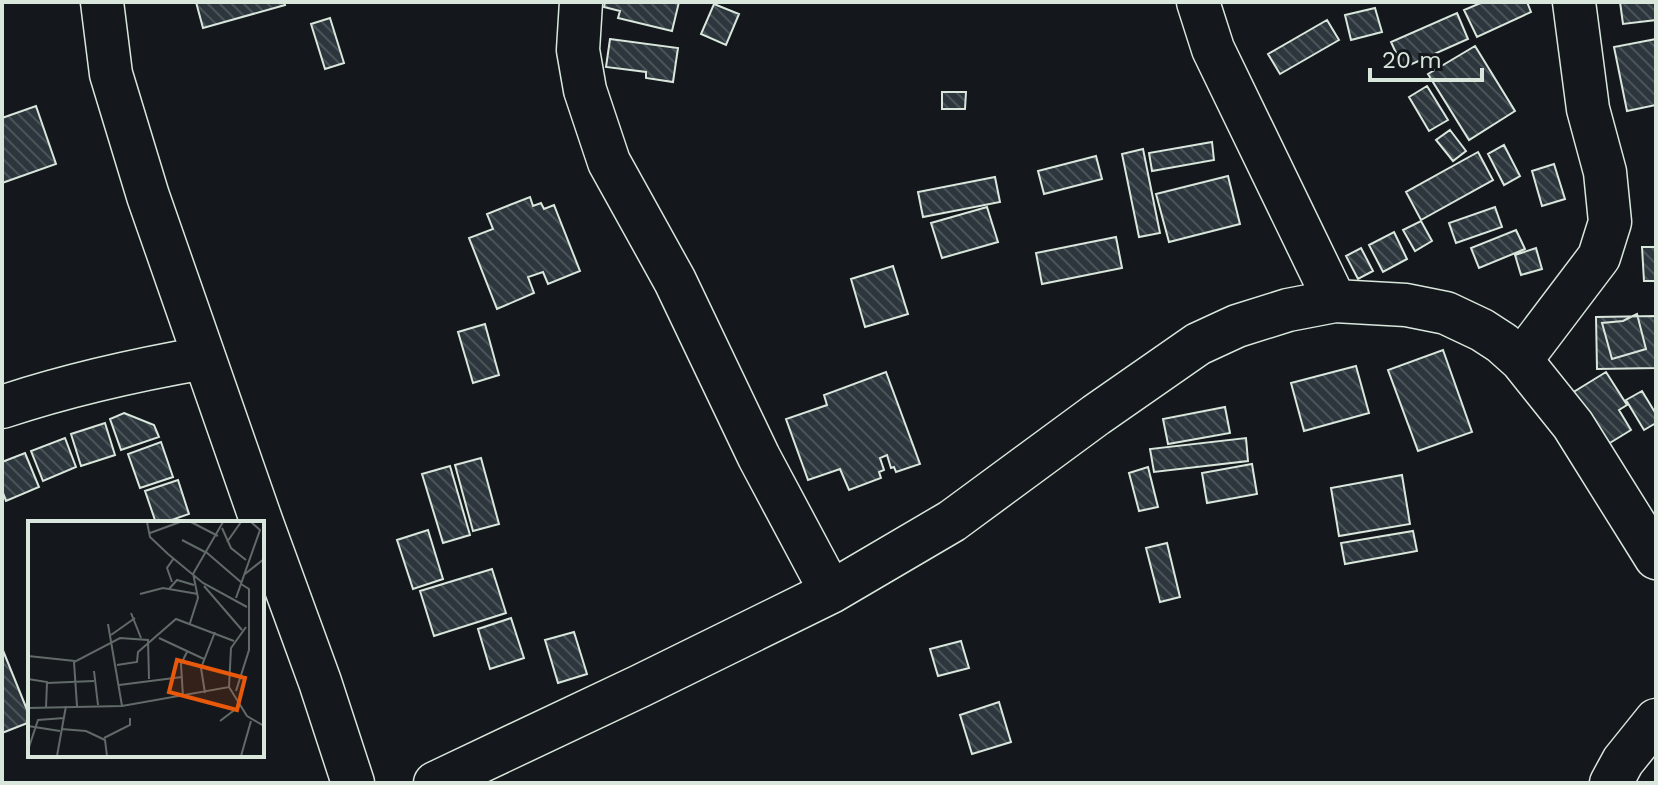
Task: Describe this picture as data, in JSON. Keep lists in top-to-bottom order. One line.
{"scale_bar":"20 m"}
